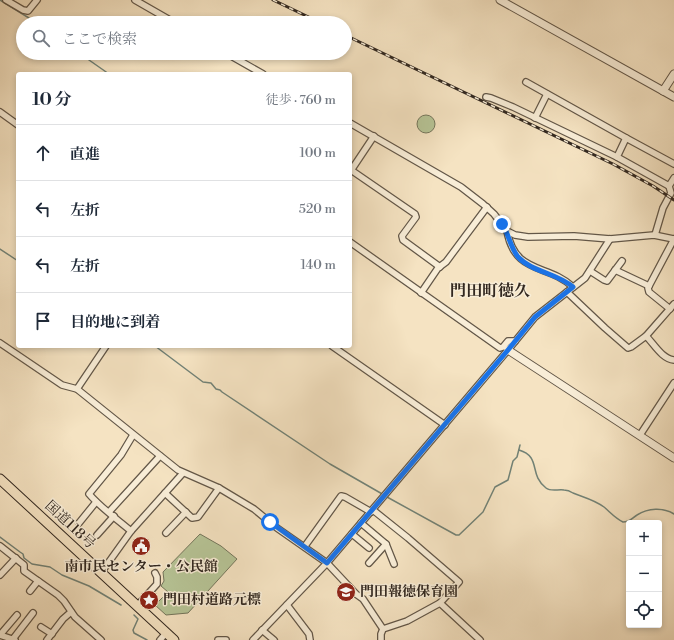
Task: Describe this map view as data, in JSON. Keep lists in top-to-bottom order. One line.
{"streets":{"highway":["国道118号"]},"districts":["門田町徳久"],"places":{"public building":["南市民センター・公民館"],"school or university":["門田報徳保育園"],"place":["門田村道路元標"]},"page":{"search":"ここで検索","heading":["10 分","徒歩 · 760 m"],"list":[["直進","100 m"],["左折","520 m"],["左折","140 m"],"目的地に到着"],"map_buttons":["+","−"]}}
